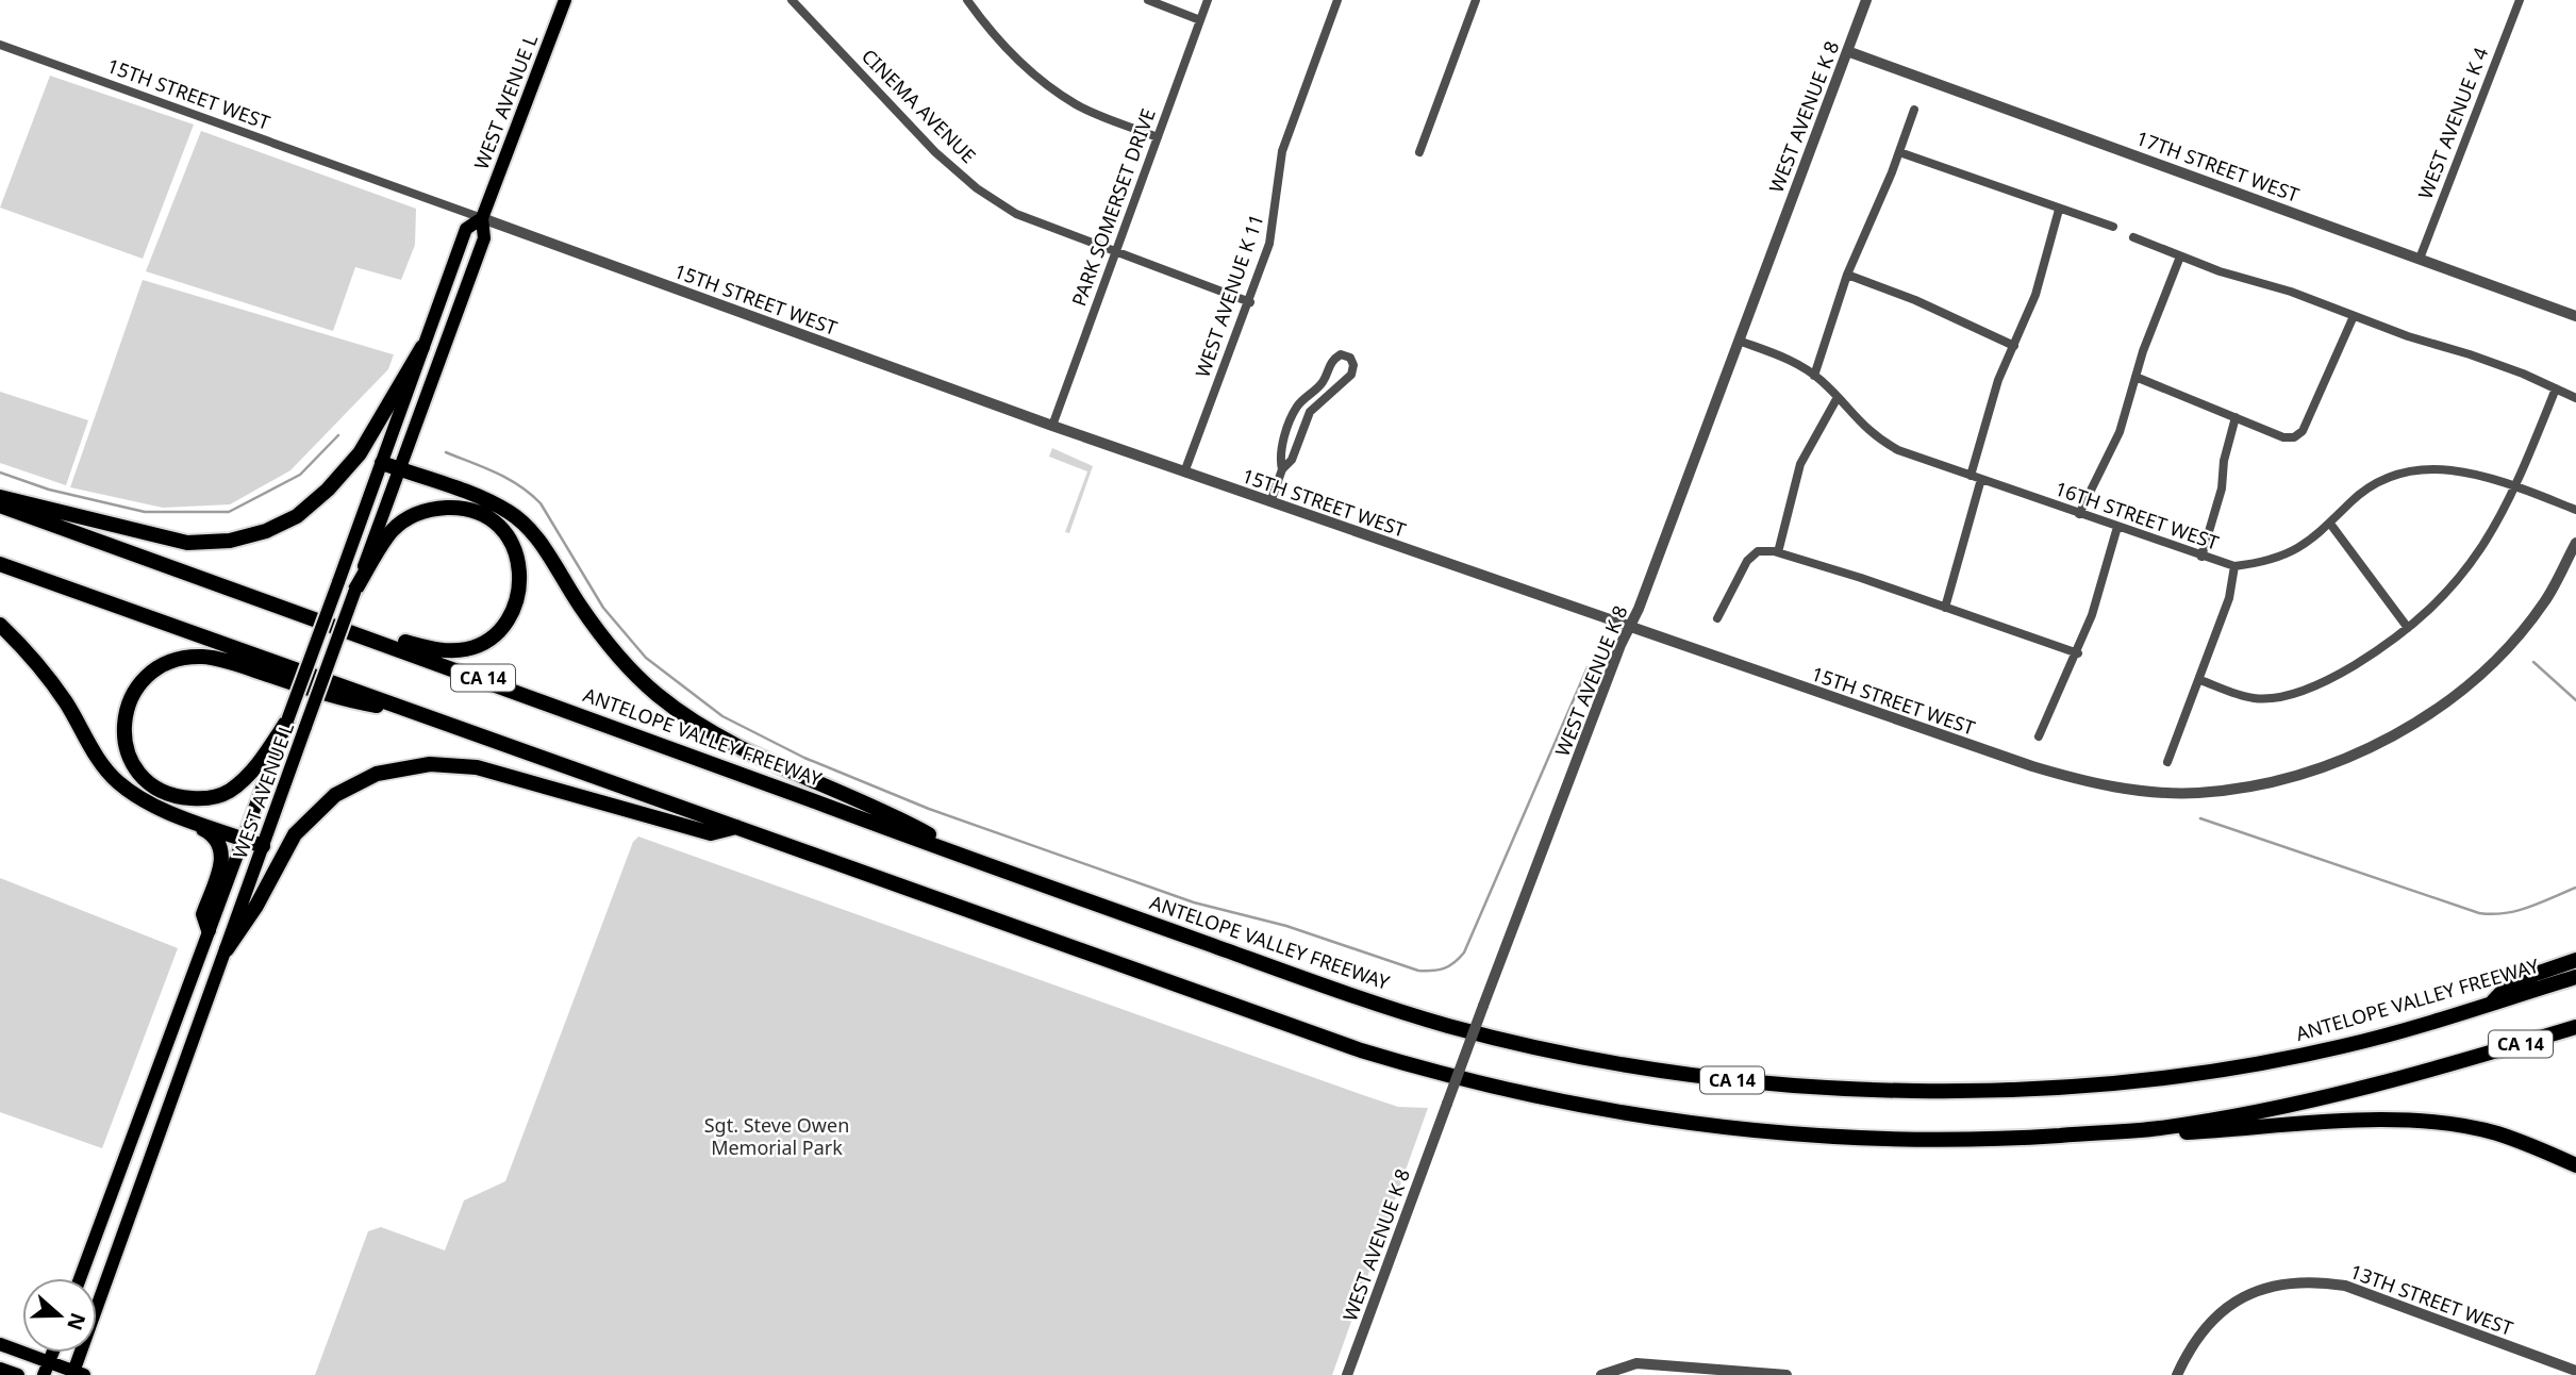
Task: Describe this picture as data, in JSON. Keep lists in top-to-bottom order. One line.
{"streets":{"highway":["CA 14","ANTELOPE VALLEY FREEWAY"],"main road":["WEST AVENUE L"],"street":["15TH STREET WEST","CINEMA AVENUE","WEST AVENUE K 8","WEST AVENUE K 4","17TH STREET WEST","PARK SOMERSET DRIVE","WEST AVENUE K 11","16TH STREET WEST","13TH STREET WEST"]},"crossings":[["15TH STREET WEST","WEST AVENUE L"],["15TH STREET WEST","WEST AVENUE K 8"],["15TH STREET WEST","PARK SOMERSET DRIVE"],["15TH STREET WEST","WEST AVENUE K 11"],["CINEMA AVENUE","PARK SOMERSET DRIVE"],["CINEMA AVENUE","WEST AVENUE K 11"],["WEST AVENUE K 8","17TH STREET WEST"],["WEST AVENUE K 8","16TH STREET WEST"],["WEST AVENUE K 4","17TH STREET WEST"]],"parks":["Sgt. Steve Owen Memorial Park"],"north":"right"}
